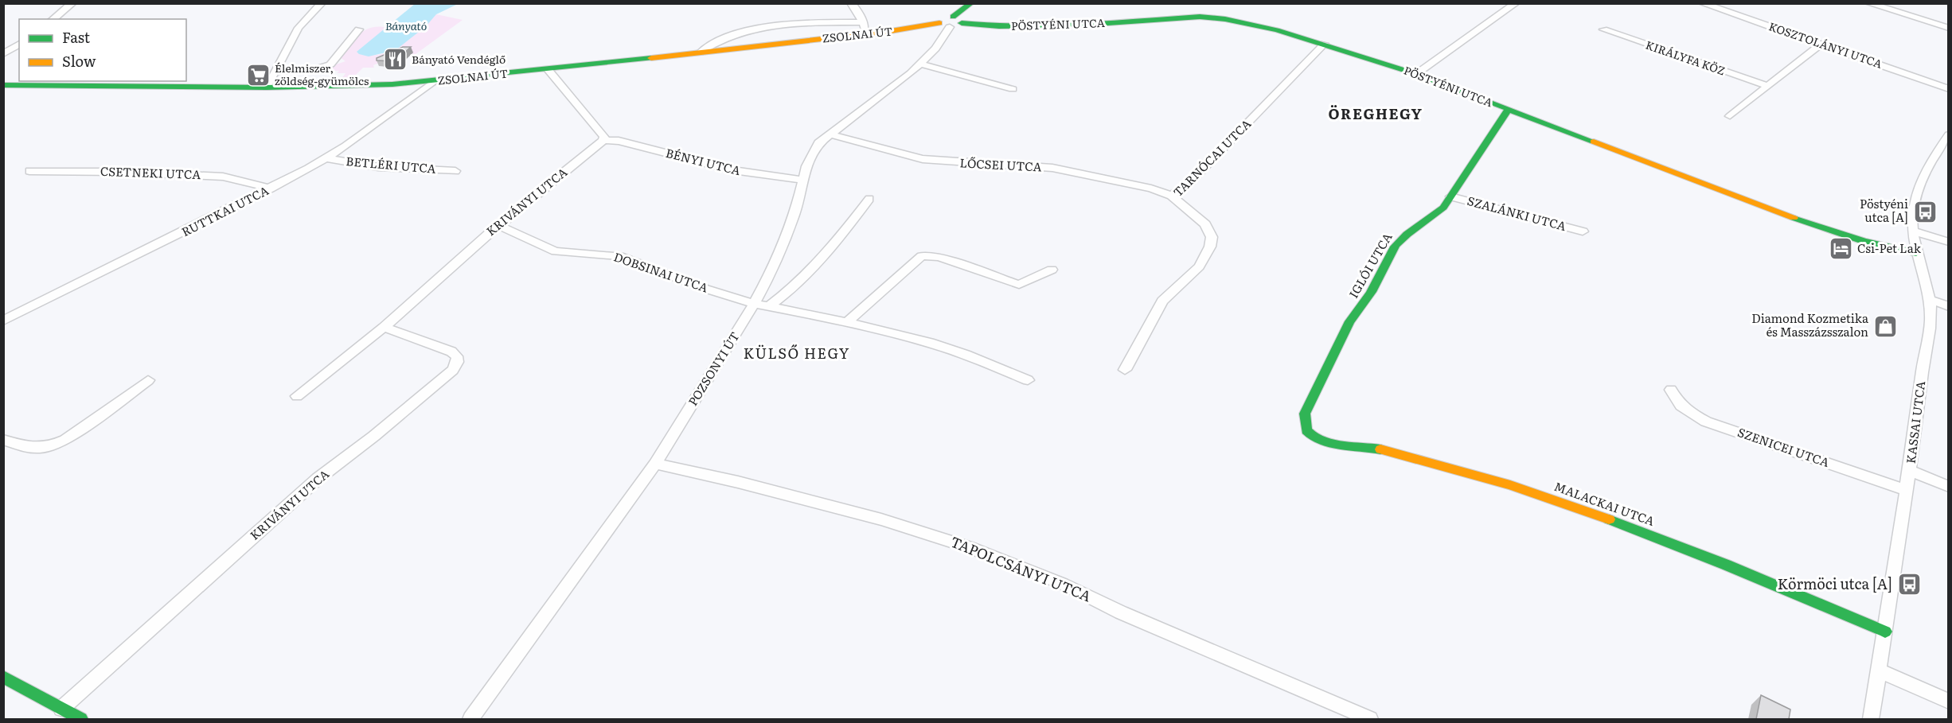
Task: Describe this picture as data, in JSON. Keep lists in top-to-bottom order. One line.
{"streets":{"street":["PÖSTYÉNI UTCA","ZSOLNAI ÚT","KOSZTOLÁNYI UTCA","KIRÁLYFA KÖZ","TARNÓCAI UTCA","BÉNYI UTCA","BETLÉRI UTCA","LŐCSEI UTCA","CSETNEKI UTCA","KRIVÁNYI UTCA","RUTTKAI UTCA","SZALÁNKI UTCA","IGLÓI UTCA","DOBSINAI UTCA","POZSONYI ÚT","KASSAI UTCA","SZENICEI UTCA","MALACKAI UTCA","TAPOLCSÁNYI UTCA"]},"crossings":[["PÖSTYÉNI UTCA","ZSOLNAI ÚT"],["PÖSTYÉNI UTCA","TARNÓCAI UTCA"],["PÖSTYÉNI UTCA","IGLÓI UTCA"],["PÖSTYÉNI UTCA","POZSONYI ÚT"],["PÖSTYÉNI UTCA","KASSAI UTCA"],["ZSOLNAI ÚT","RUTTKAI UTCA"],["ZSOLNAI ÚT","POZSONYI ÚT"],["TARNÓCAI UTCA","LŐCSEI UTCA"],["BÉNYI UTCA","KRIVÁNYI UTCA"],["BÉNYI UTCA","POZSONYI ÚT"],["BETLÉRI UTCA","RUTTKAI UTCA"],["LŐCSEI UTCA","POZSONYI ÚT"],["CSETNEKI UTCA","RUTTKAI UTCA"],["KRIVÁNYI UTCA","DOBSINAI UTCA"],["SZALÁNKI UTCA","IGLÓI UTCA"],["IGLÓI UTCA","MALACKAI UTCA"],["DOBSINAI UTCA","POZSONYI ÚT"],["POZSONYI ÚT","TAPOLCSÁNYI UTCA"],["KASSAI UTCA","SZENICEI UTCA"],["KASSAI UTCA","MALACKAI UTCA"]],"districts":["ÖREGHEGY","KÜLSŐ HEGY"],"water":["Bányató"],"places":{"restaurant":["Bányató Vendéglő"],"supermarket":["Élelmiszer, zöldség-gyümölcs"],"bus stop":["Pöstyéni utca [A]","Körmöci utca [A]"],"hotel":["Csi-Pet Lak"],"shop":["Diamond Kozmetika és Masszázsszalon"]},"legend":["Fast","Slow"]}
